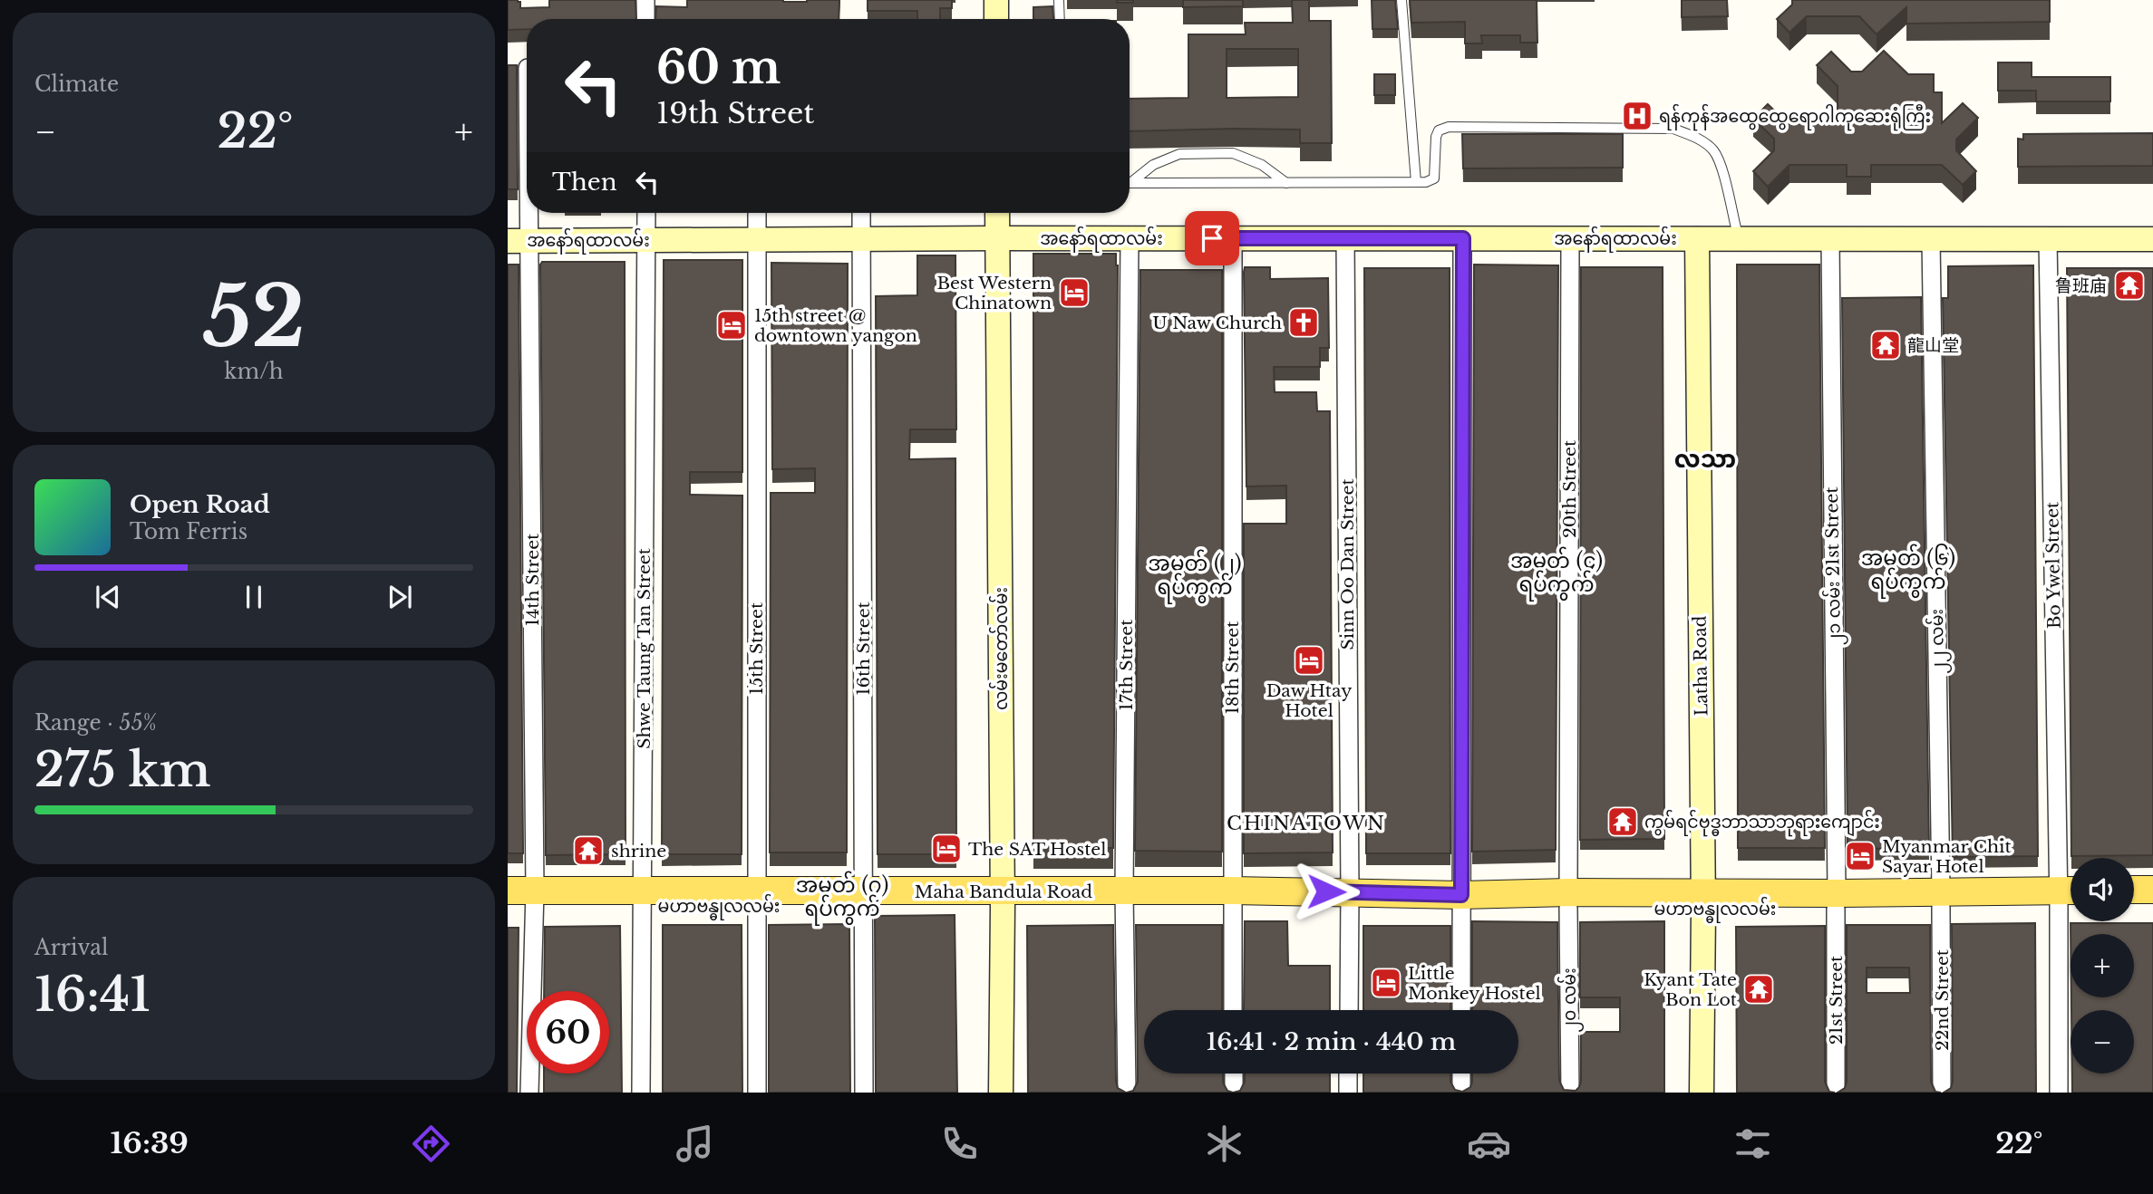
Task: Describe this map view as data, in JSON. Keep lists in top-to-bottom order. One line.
{"streets":{"main road":["အနော်ရထာလမ်း","လမ်းမတော်လမ်း","Latha Road","မဟာဗန္ဓုလလမ်း"],"street":["20th Street","Sinn Oo Dan Street","Bo Ywel Street","၂၁ လမ်း 21st Street","14th Street","၂၂ လမ်း","Shwe Taung Tan Street","15th Street","16th Street","17th Street","18th Street","၂၀ လမ်း","21st Street","22nd Street"]},"crossings":[["အနော်ရထာလမ်း","20th Street"],["အနော်ရထာလမ်း","Sinn Oo Dan Street"],["အနော်ရထာလမ်း","Bo Ywel Street"],["အနော်ရထာလမ်း","၂၁ လမ်း 21st Street"],["အနော်ရထာလမ်း","14th Street"],["အနော်ရထာလမ်း","၂၂ လမ်း"],["အနော်ရထာလမ်း","Shwe Taung Tan Street"],["အနော်ရထာလမ်း","15th Street"],["အနော်ရထာလမ်း","16th Street"],["အနော်ရထာလမ်း","လမ်းမတော်လမ်း"],["အနော်ရထာလမ်း","17th Street"],["အနော်ရထာလမ်း","Latha Road"],["အနော်ရထာလမ်း","18th Street"],["20th Street","မဟာဗန္ဓုလလမ်း"],["20th Street","၂၀ လမ်း"],["Sinn Oo Dan Street","မဟာဗန္ဓုလလမ်း"],["Bo Ywel Street","မဟာဗန္ဓုလလမ်း"],["၂၁ လမ်း 21st Street","မဟာဗန္ဓုလလမ်း"],["၂၁ လမ်း 21st Street","21st Street"],["14th Street","မဟာဗန္ဓုလလမ်း"],["၂၂ လမ်း","မဟာဗန္ဓုလလမ်း"],["၂၂ လမ်း","22nd Street"],["Shwe Taung Tan Street","မဟာဗန္ဓုလလမ်း"],["15th Street","မဟာဗန္ဓုလလမ်း"],["16th Street","မဟာဗန္ဓုလလမ်း"],["လမ်းမတော်လမ်း","မဟာဗန္ဓုလလမ်း"],["17th Street","မဟာဗန္ဓုလလမ်း"],["Latha Road","မဟာဗန္ဓုလလမ်း"],["18th Street","မဟာဗန္ဓုလလမ်း"],["မဟာဗန္ဓုလလမ်း","၂၀ လမ်း"],["မဟာဗန္ဓုလလမ်း","21st Street"],["မဟာဗန္ဓုလလမ်း","22nd Street"]],"districts":["လသာ","အမှတ် (၆) ရပ်ကွက်","အမှတ် (၄) ရပ်ကွက်","အမှတ် (၂) ရပ်ကွက်","CHINATOWN","အမှတ် (၇) ရပ်ကွက်"],"places":{"hospital":["ရန်ကုန်အထွေထွေရောဂါကုဆေးရုံကြီး"],"temple":["鲁班庙","龍山堂","ကွမ်ရင်ဗုဒ္ဓဘာသာဘုရားကျောင်း","shrine","Kyant Tate Bon Lot"],"hotel":["Best Western Chinatown","15th street @ downtown yangon","Daw Htay Hotel","The SAT Hostel","Myanmar Chit Sayar Hotel","Little Monkey Hostel"],"church":["U Naw Church"]},"page":{"tile":["Climate",["52","km/h"],["Range · 55%","275 km"],["Arrival","16:41"]],"turn":["60 m","19th Street"],"heat":["−","22°","+"],"then":"Then","song":["Open Road","Tom Ferris"],"map_buttons":["+","−"],"limit":"60","trip":"16:41 · 2 min · 440 m","tabs":["16:39","22°"]}}
